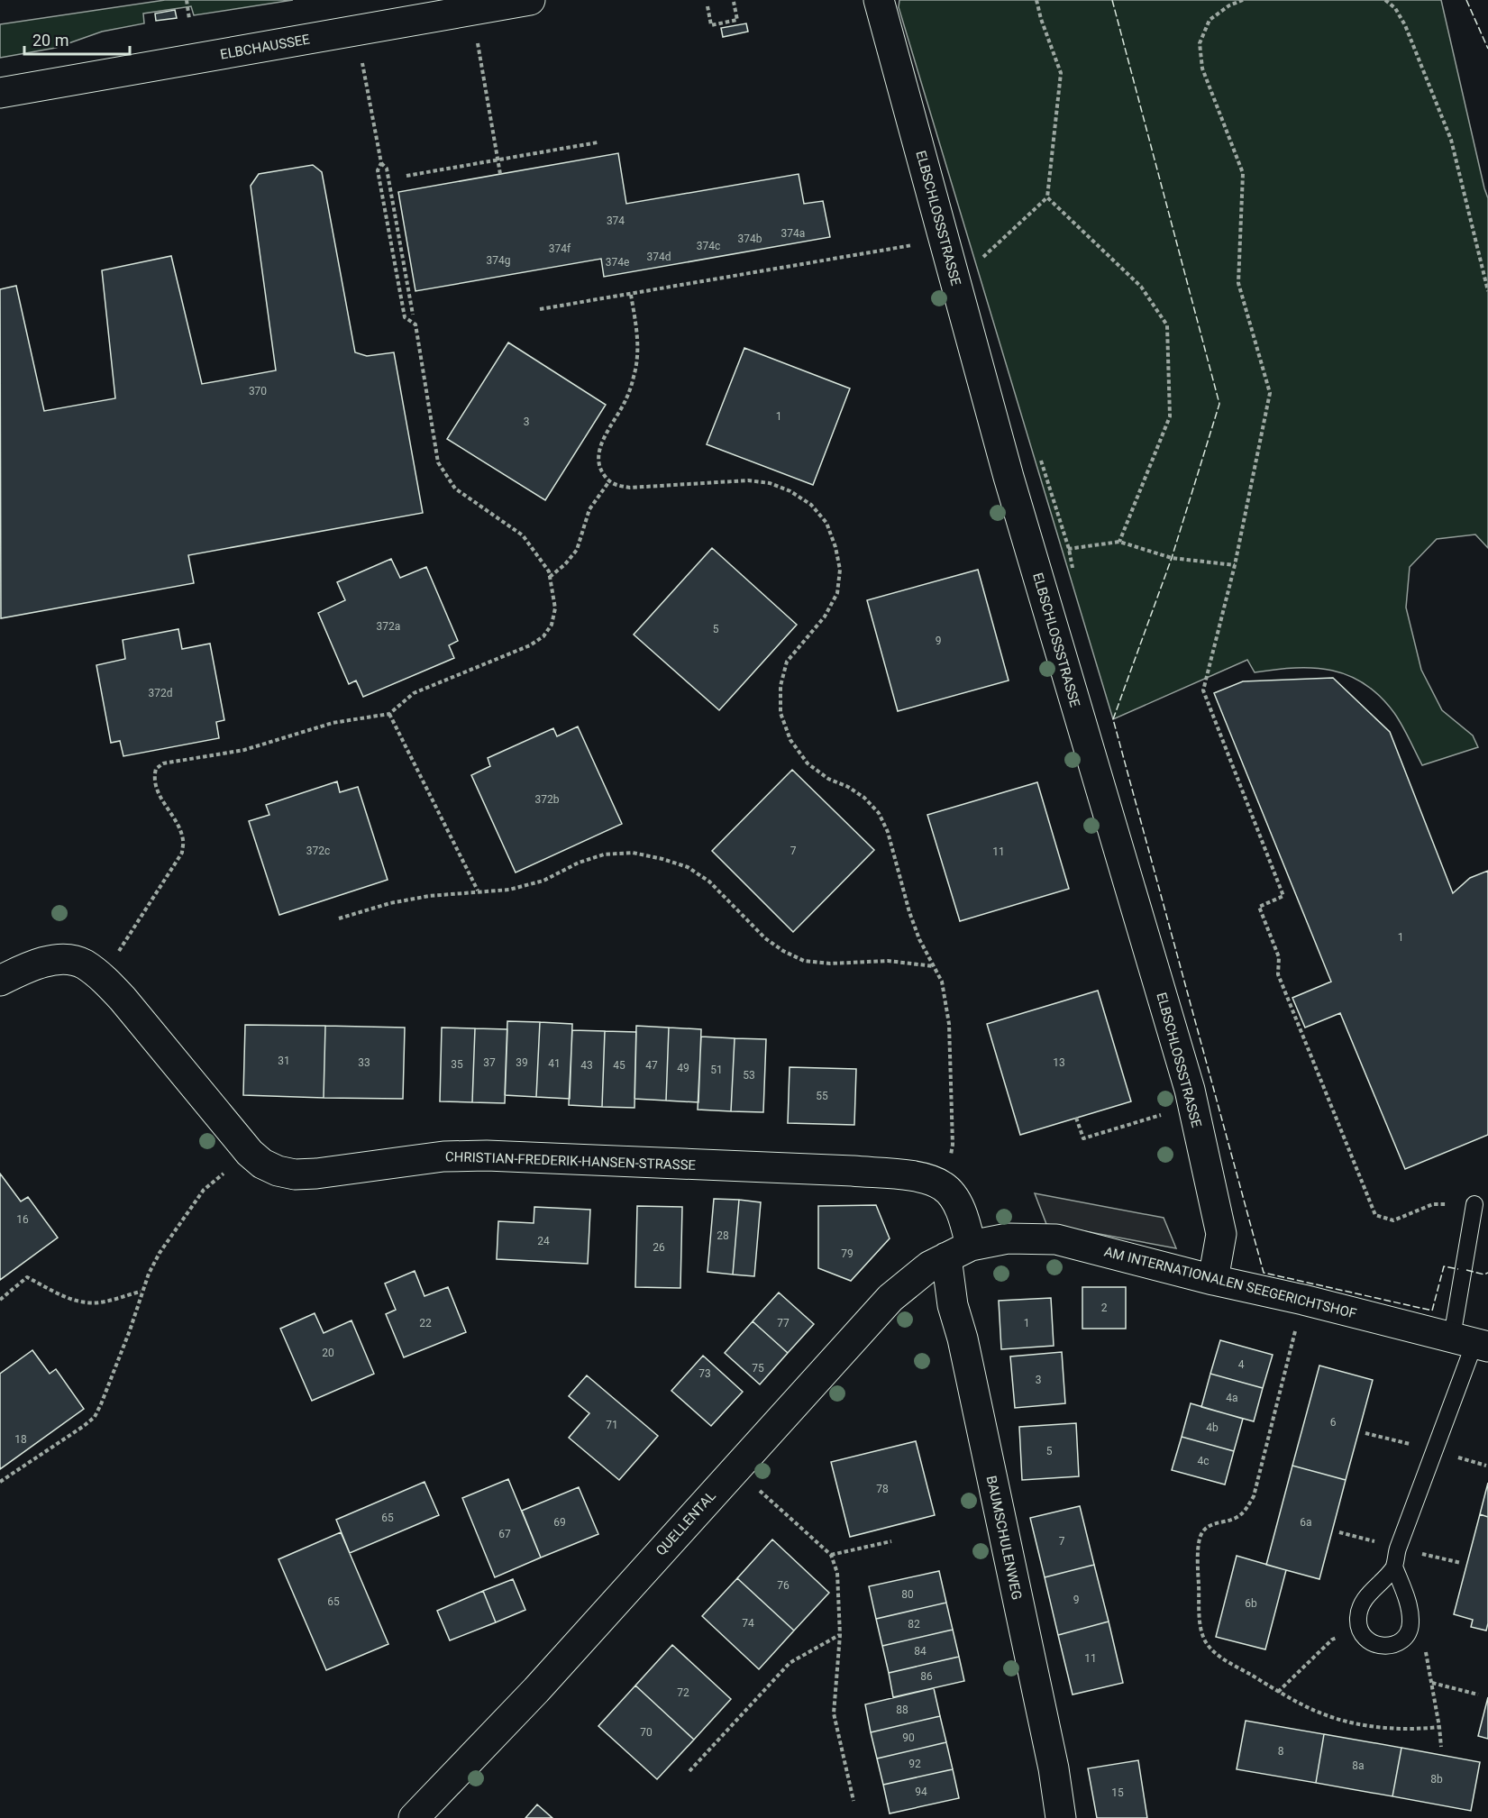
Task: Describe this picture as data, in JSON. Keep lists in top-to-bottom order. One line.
{"streets":{"street":["ELBCHAUSSEE","ELBSCHLOSSSTRASSE","CHRISTIAN-FREDERIK-HANSEN-STRASSE","AM INTERNATIONALEN SEEGERICHTSHOF","QUELLENTAL","BAUMSCHULENWEG"]},"crossings":[["ELBSCHLOSSSTRASSE","AM INTERNATIONALEN SEEGERICHTSHOF"],["CHRISTIAN-FREDERIK-HANSEN-STRASSE","AM INTERNATIONALEN SEEGERICHTSHOF"],["CHRISTIAN-FREDERIK-HANSEN-STRASSE","QUELLENTAL"],["CHRISTIAN-FREDERIK-HANSEN-STRASSE","BAUMSCHULENWEG"],["AM INTERNATIONALEN SEEGERICHTSHOF","QUELLENTAL"],["AM INTERNATIONALEN SEEGERICHTSHOF","BAUMSCHULENWEG"],["QUELLENTAL","BAUMSCHULENWEG"]],"house_numbers":["374","374a","374b","374c","374f","374d","374g","374e","370","1","3","372a","5","9","372d","372b","372c","7","11","1","31","33","37","39","13","41","35","43","45","47","49","51","53","55","16","28","24","26","79","2","22","77","1","20","4","75","73","3","4a","6","71","4b","18","5","4c","78","65","69","6a","67","7","76","80","9","65","6b","74","82","84","11","86","72","88","70","90","8","92","8a","8b","94","15"],"scale_bar":"20 m"}
